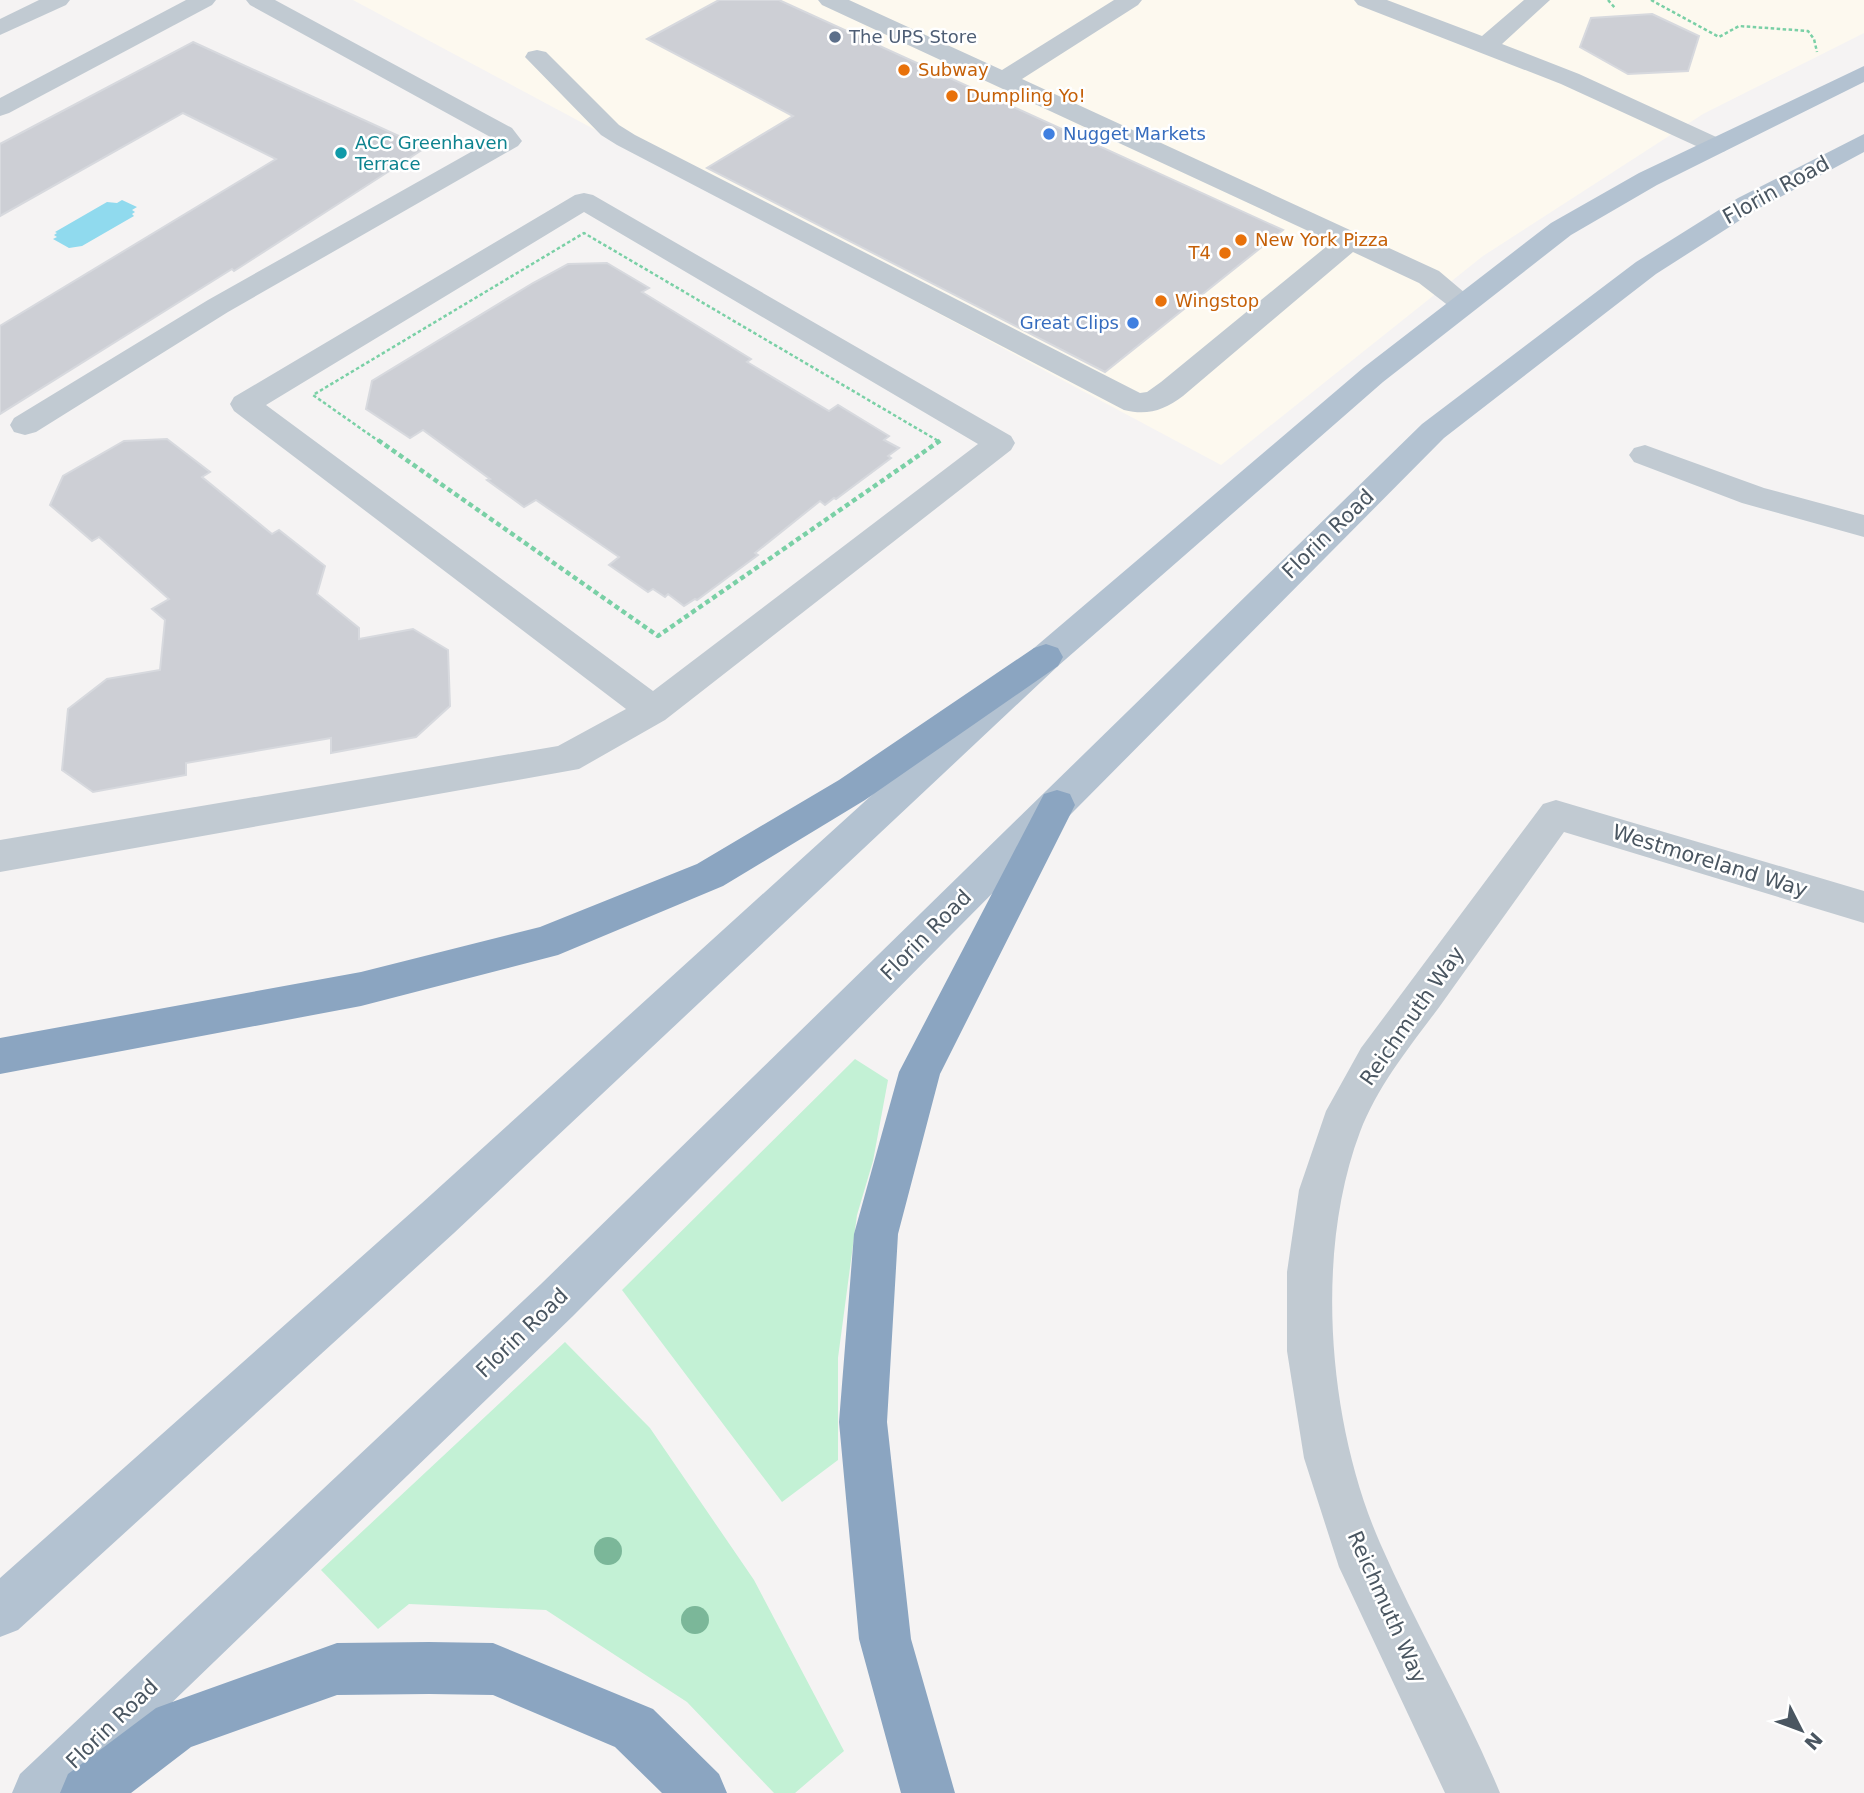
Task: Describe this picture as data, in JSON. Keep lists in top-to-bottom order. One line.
{"streets":{"main road":["Florin Road"],"street":["Westmoreland Way","Reichmuth Way"]},"crossings":[["Westmoreland Way","Reichmuth Way"]],"places":["The UPS Store","Subway","Dumpling Yo!","Nugget Markets","ACC Greenhaven Terrace","New York Pizza","T4","Wingstop","Great Clips"],"north":"bottom right"}
